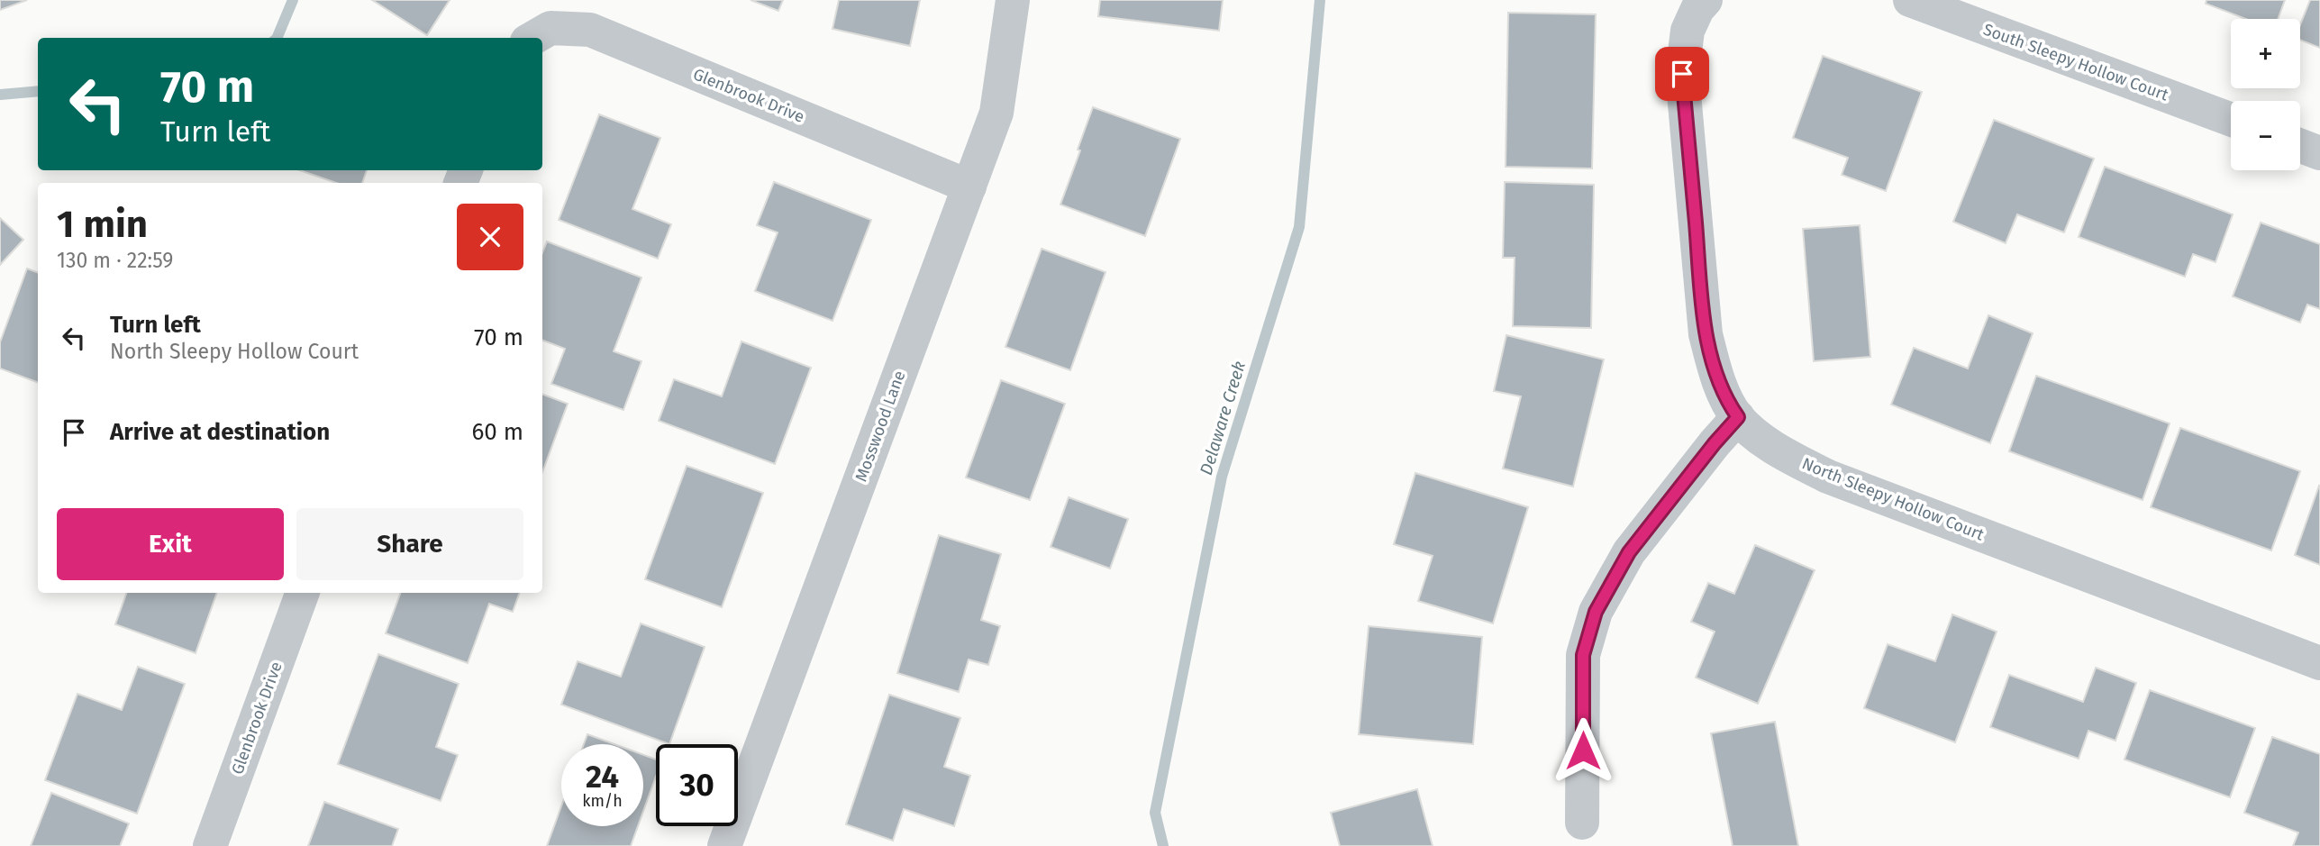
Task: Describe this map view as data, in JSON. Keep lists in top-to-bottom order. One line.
{"streets":{"street":["South Sleepy Hollow Court","Glenbrook Drive","Mosswood Lane","North Sleepy Hollow Court"]},"crossings":[["Glenbrook Drive","Mosswood Lane"]],"water":["Delaware Creek"],"page":{"map_buttons":["+","−"],"turn":["70 m","Turn left"],"heading":["1 min","130 m · 22:59"],"list":[{"name":"Turn left","note":"North Sleepy Hollow Court","value":"70 m"},{"name":"Arrive at destination","value":"60 m"}],"buttons":["Exit","Share"],"speed":"24 km/h","limit":"30"}}
